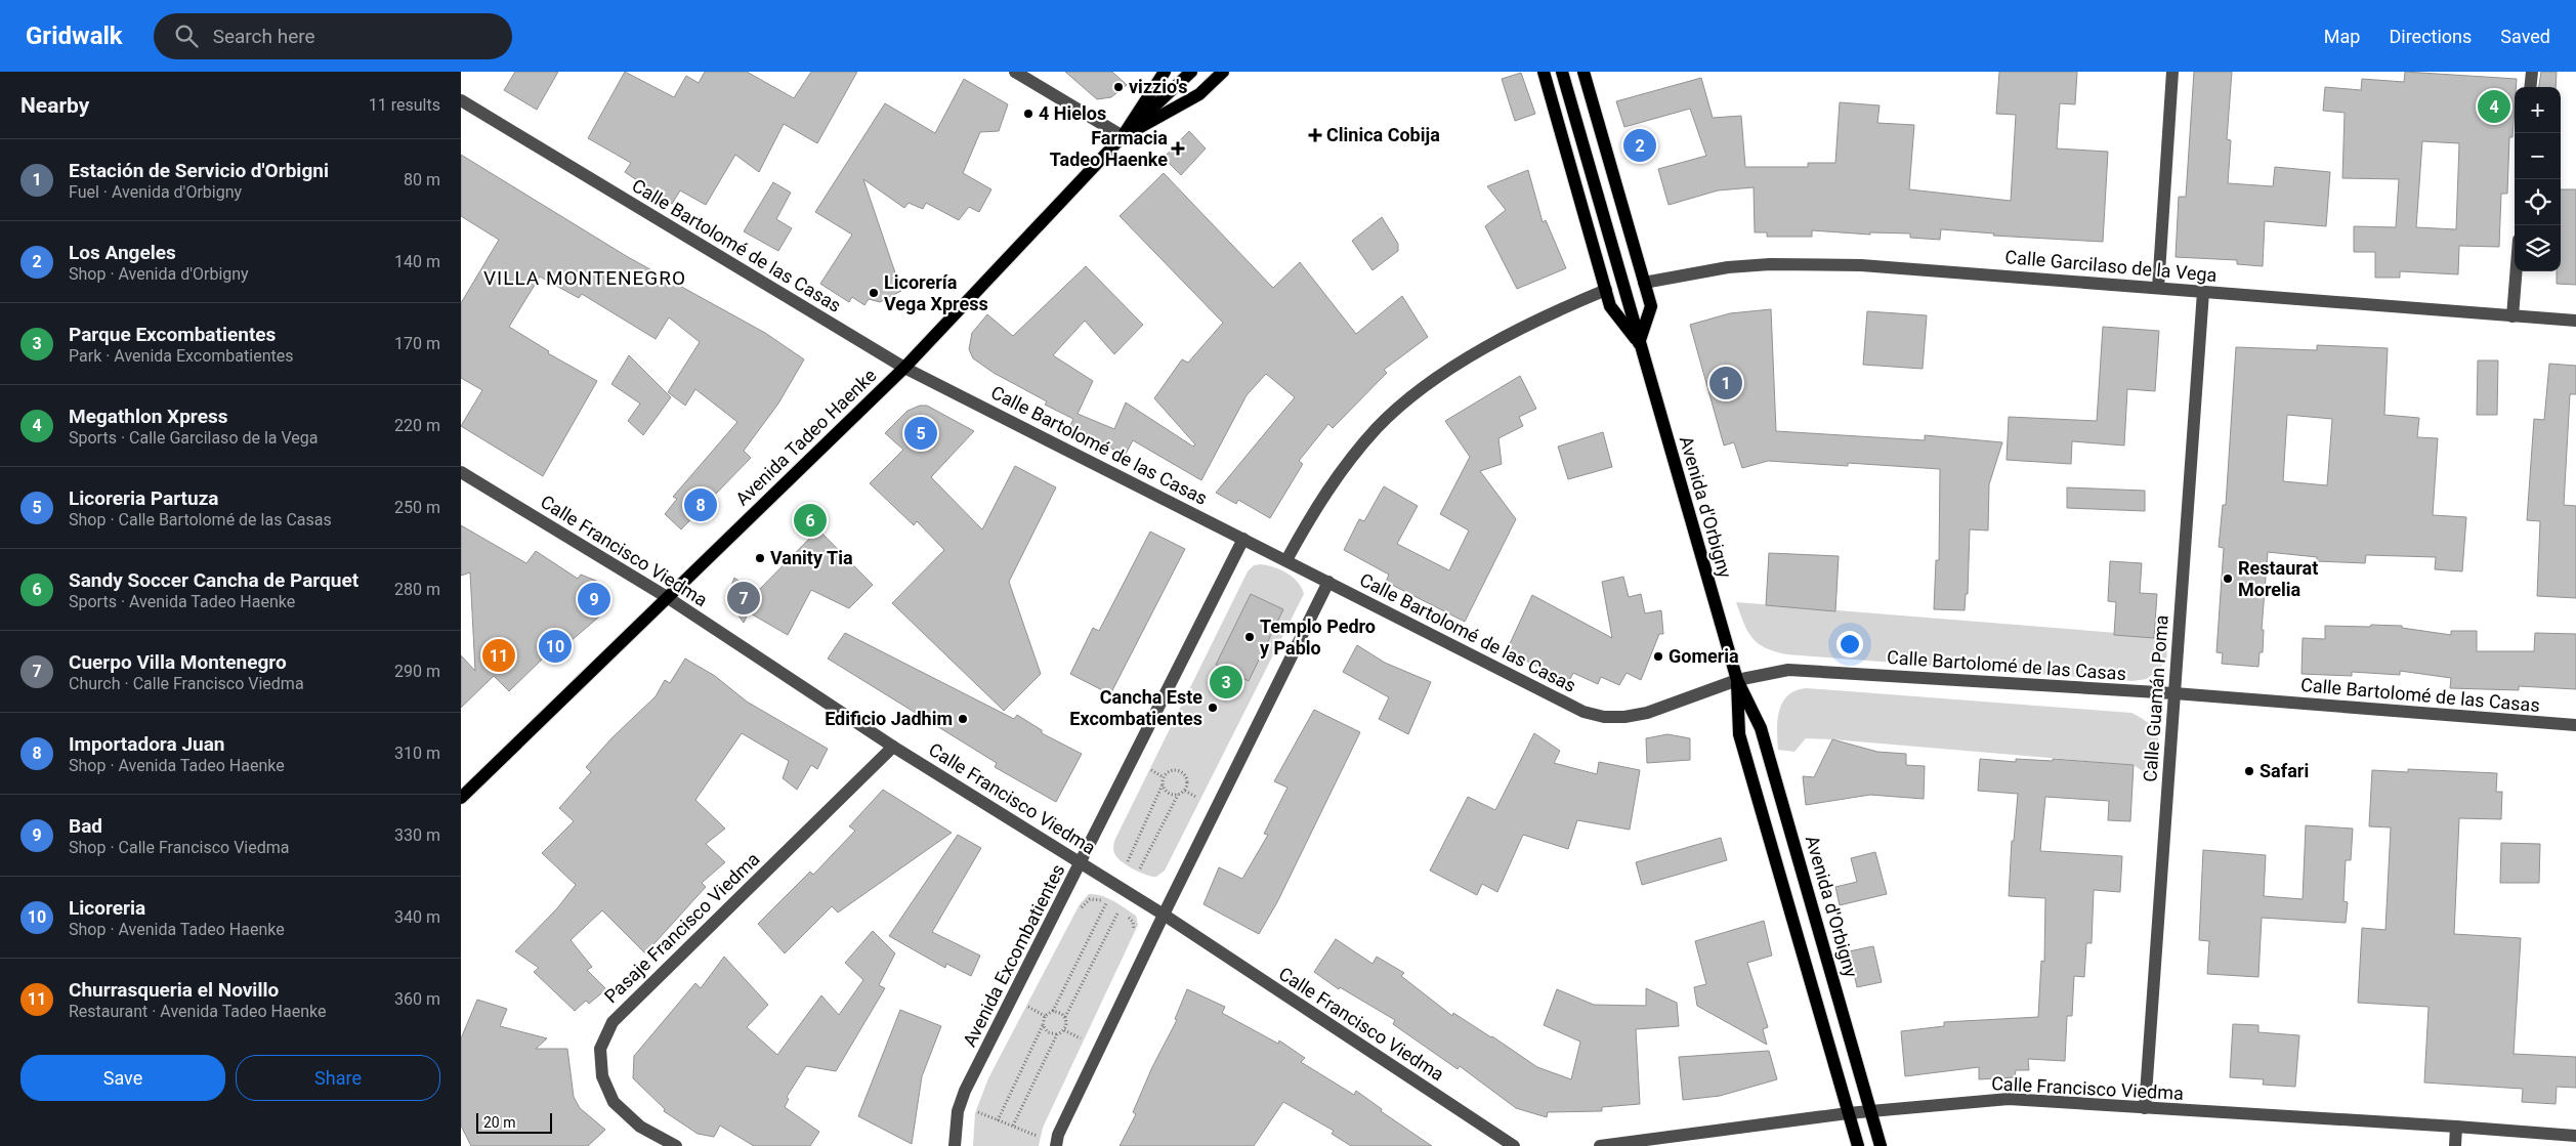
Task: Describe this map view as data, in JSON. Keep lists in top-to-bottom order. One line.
{"streets":{"main road":["Avenida Tadeo Haenke","Avenida d'Orbigny"],"street":["Calle Bartolomé de las Casas","Calle Garcilaso de la Vega","Calle Francisco Viedma","Calle Guamán Poma","Pasaje Francisco Viedma","Avenida Excombatientes"]},"crossings":[["Calle Bartolomé de las Casas","Avenida Tadeo Haenke"],["Calle Bartolomé de las Casas","Avenida d'Orbigny"],["Calle Bartolomé de las Casas","Calle Guamán Poma"],["Calle Bartolomé de las Casas","Avenida Excombatientes"],["Calle Garcilaso de la Vega","Calle Guamán Poma"],["Avenida Tadeo Haenke","Calle Francisco Viedma"],["Avenida d'Orbigny","Calle Francisco Viedma"],["Calle Francisco Viedma","Calle Guamán Poma"],["Calle Francisco Viedma","Pasaje Francisco Viedma"],["Calle Francisco Viedma","Avenida Excombatientes"]],"districts":["VILLA MONTENEGRO"],"places":{"other":["vizzio's","4 Hielos","Licorería Vega Xpress","Vanity Tia","Restaurat Morelia","Templo Pedro y Pablo","Gomeria","Cancha Este Excombatientes","Edificio Jadhim","Safari"],"health":["Clinica Cobija","Farmacia Tadeo Haenke"]},"scale_bar":"20 m","page":{"header":"Gridwalk","search":"Search here","nav":["Map","Directions","Saved"],"heading":["Nearby","11 results"],"map_buttons":["+","−"],"pins":["4","2","1","5","8","6","7","9","10","11","3"],"list":[{"mark":"1","name":"Estación de Servicio d'Orbigni","note":"Fuel · Avenida d'Orbigny","value":"80 m"},{"mark":"2","name":"Los Angeles","note":"Shop · Avenida d'Orbigny","value":"140 m"},{"mark":"3","name":"Parque Excombatientes","note":"Park · Avenida Excombatientes","value":"170 m"},{"mark":"4","name":"Megathlon Xpress","note":"Sports · Calle Garcilaso de la Vega","value":"220 m"},{"mark":"5","name":"Licoreria Partuza","note":"Shop · Calle Bartolomé de las Casas","value":"250 m"},{"mark":"6","name":"Sandy Soccer Cancha de Parquet","note":"Sports · Avenida Tadeo Haenke","value":"280 m"},{"mark":"7","name":"Cuerpo Villa Montenegro","note":"Church · Calle Francisco Viedma","value":"290 m"},{"mark":"8","name":"Importadora Juan","note":"Shop · Avenida Tadeo Haenke","value":"310 m"},{"mark":"9","name":"Bad","note":"Shop · Calle Francisco Viedma","value":"330 m"},{"mark":"10","name":"Licoreria","note":"Shop · Avenida Tadeo Haenke","value":"340 m"},{"mark":"11","name":"Churrasqueria el Novillo","note":"Restaurant · Avenida Tadeo Haenke","value":"360 m"}],"buttons":["Save","Share"],"scale":"20 m"}}
